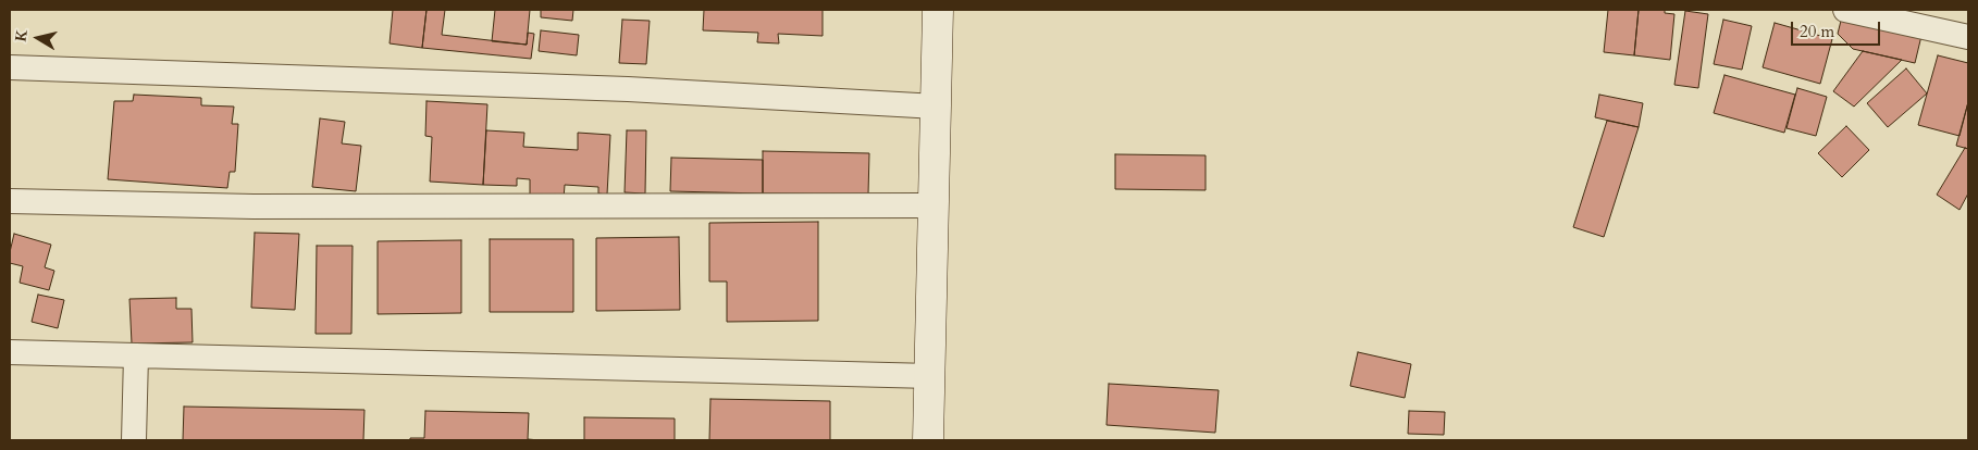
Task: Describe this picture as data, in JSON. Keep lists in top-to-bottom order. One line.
{"scale_bar":"20 m","north":"left"}
